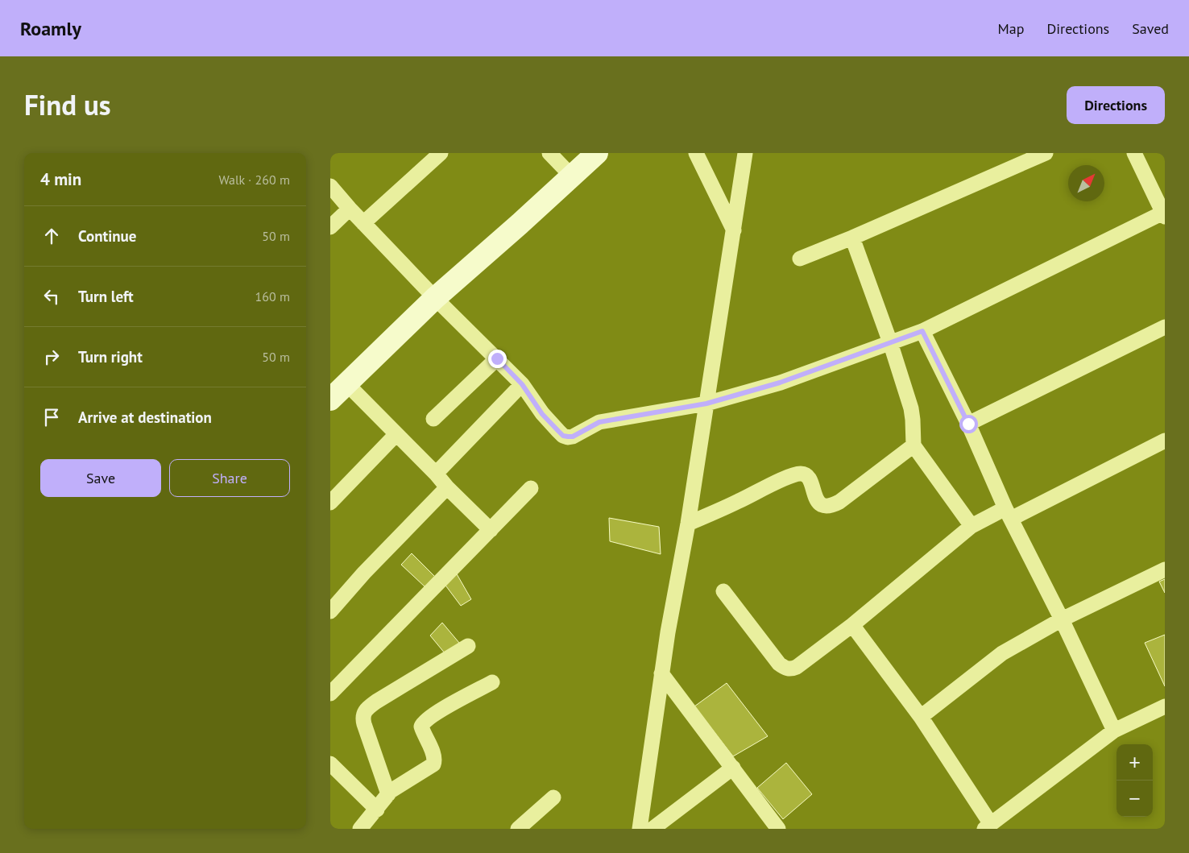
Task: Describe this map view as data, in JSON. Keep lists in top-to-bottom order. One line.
{"north":"top right","page":{"header":"Roamly","nav":["Map","Directions","Saved"],"title":"Find us","buttons":["Directions",["Save","Share"]],"heading":["4 min","Walk · 260 m"],"list":[["Continue","50 m"],["Turn left","160 m"],["Turn right","50 m"],"Arrive at destination"],"map_buttons":["+","−"]}}
